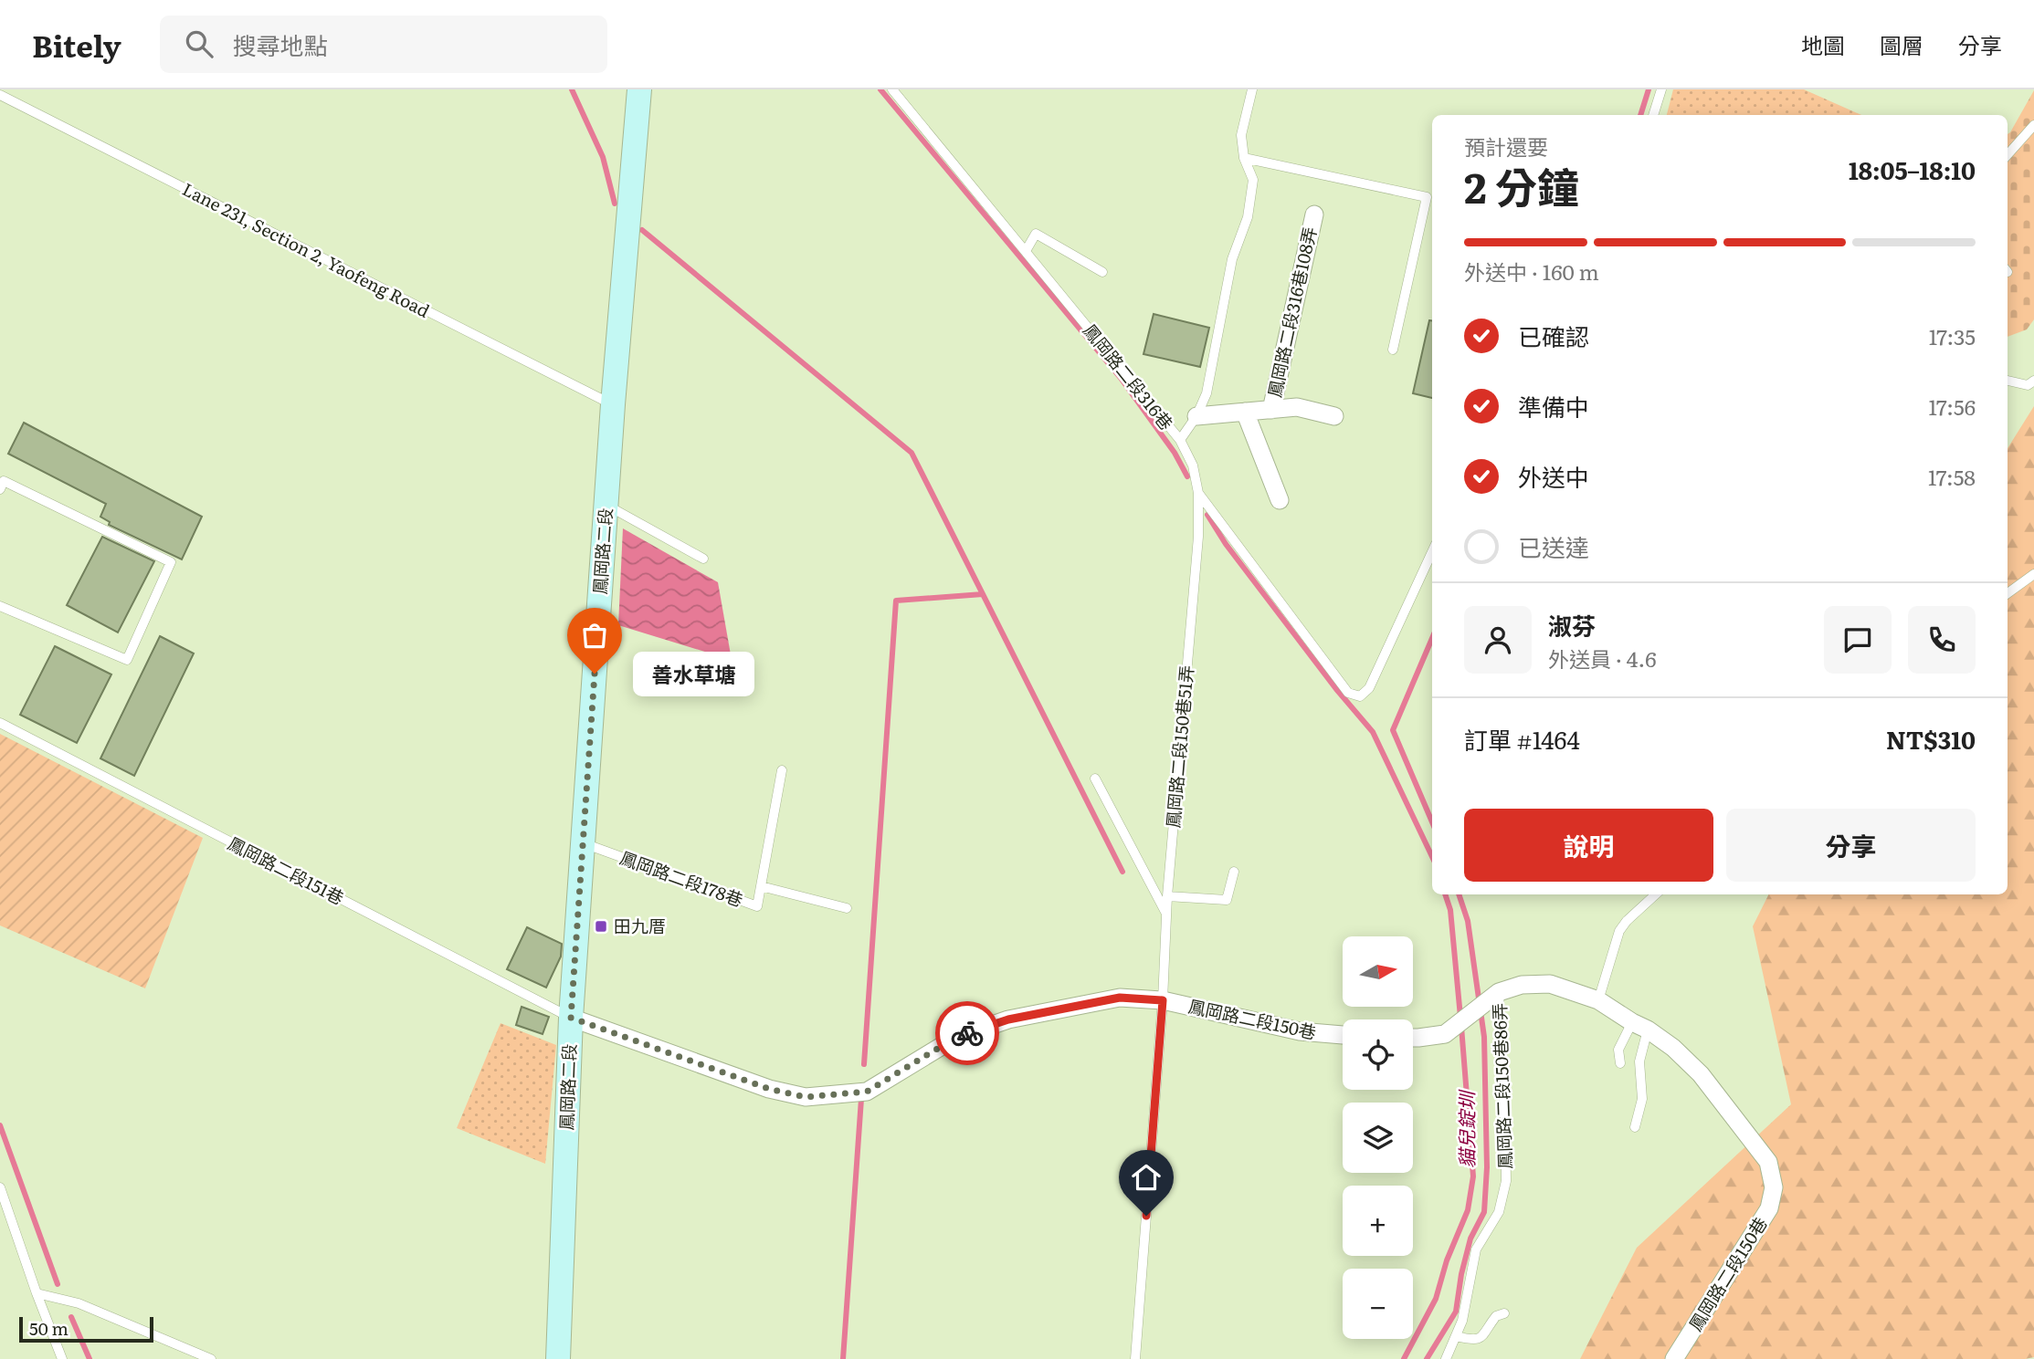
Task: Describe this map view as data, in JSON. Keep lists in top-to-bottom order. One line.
{"streets":{"street":["鳳岡路二段316巷108弄","鳳岡路二段","鳳岡路二段150巷"],"lane":["Lane 231, Section 2, Yaofeng Road","鳳岡路二段316巷","鳳岡路二段150巷51弄","鳳岡路二段151巷","鳳岡路二段178巷","鳳岡路二段150巷86弄"]},"crossings":[["Lane 231, Section 2, Yaofeng Road","鳳岡路二段"],["鳳岡路二段316巷108弄","鳳岡路二段316巷"],["鳳岡路二段316巷","鳳岡路二段150巷51弄"],["鳳岡路二段","鳳岡路二段151巷"],["鳳岡路二段","鳳岡路二段178巷"],["鳳岡路二段","鳳岡路二段150巷"],["鳳岡路二段150巷51弄","鳳岡路二段150巷"],["鳳岡路二段151巷","鳳岡路二段150巷"],["鳳岡路二段150巷","鳳岡路二段150巷86弄"]],"water":["貓兒錠圳"],"places":{"other":["善水草塘"],"transit":["田九厝"]},"scale_bar":"50 m","north":"right","page":{"header":"Bitely","search":"搜尋地點","nav":["地圖","圖層","分享"],"heading":["2 分鐘","預計還要","18:05–18:10"],"panel":["淑芬","外送員 · 4.6","訂單 #1464","NT$310"],"bar":"外送中 · 160 m","list":[["已確認","17:35"],["準備中","17:56"],["外送中","17:58"],"已送達"],"bubble":"善水草塘","buttons":["說明","分享"],"map_buttons":["+","−"],"scale":"50 m"}}
